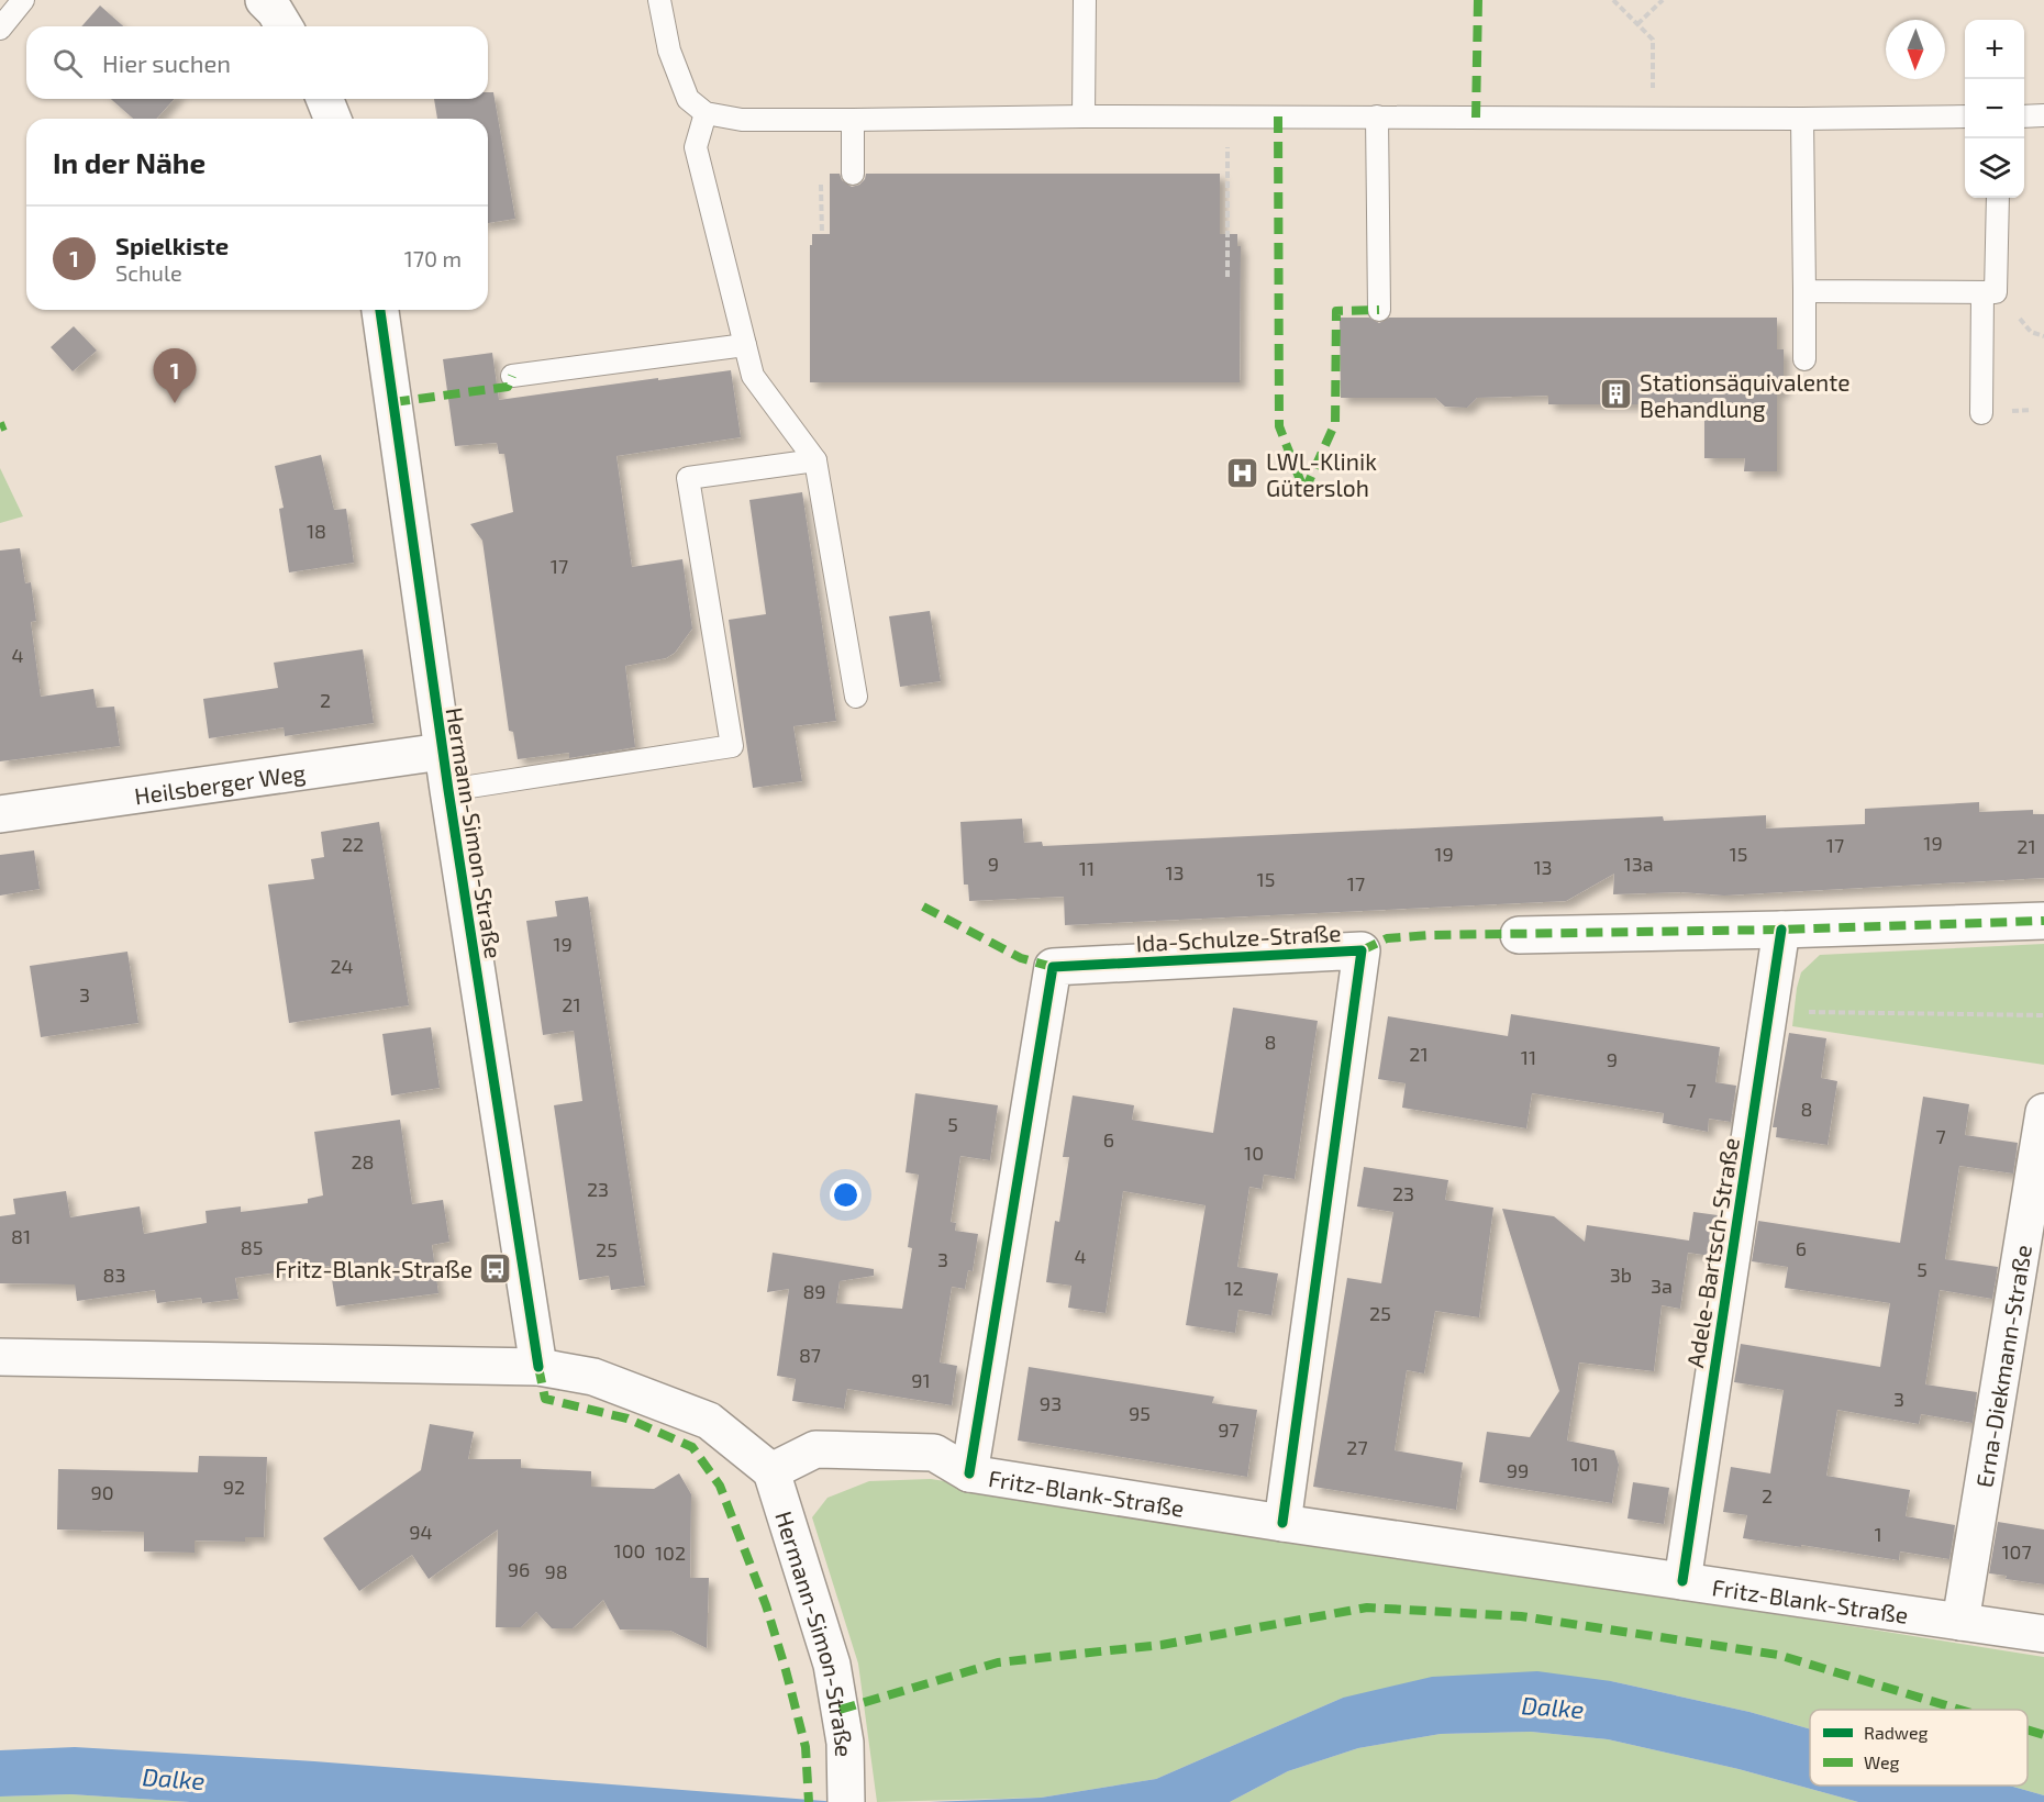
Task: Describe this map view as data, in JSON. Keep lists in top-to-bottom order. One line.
{"streets":{"street":["Heilsberger Weg","Hermann-Simon-Straße","Ida-Schulze-Straße","Adele-Bartsch-Straße","Erna-Diekmann-Straße","Fritz-Blank-Straße"]},"crossings":[["Heilsberger Weg","Hermann-Simon-Straße"],["Hermann-Simon-Straße","Fritz-Blank-Straße"],["Ida-Schulze-Straße","Fritz-Blank-Straße"],["Adele-Bartsch-Straße","Fritz-Blank-Straße"],["Erna-Diekmann-Straße","Fritz-Blank-Straße"]],"water":["Dalke"],"places":{"building":["Stationsäquivalente Behandlung"],"hospital":["LWL-Klinik Gütersloh"],"bus stop":["Fritz-Blank-Straße"]},"house_numbers":["18","17","4","2","19","22","17","21","19","15","9","13a","13","11","13","15","17","19","24","3","21","8","21","11","9","7","8","5","7","6","10","28","23","23","81","85","6","25","4","3","5","83","3b","3a","12","89","25","87","91","3","93","95","97","27","101","99","92","90","2","94","1","100","107","102","96","98"],"legend":["Radweg","Weg"],"north":"bottom","page":{"map_buttons":["+","−"],"search":"Hier suchen","heading":"In der Nähe","list":[{"mark":"1","name":"Spielkiste","note":"Schule","value":"170 m"}],"pins":"1"}}
